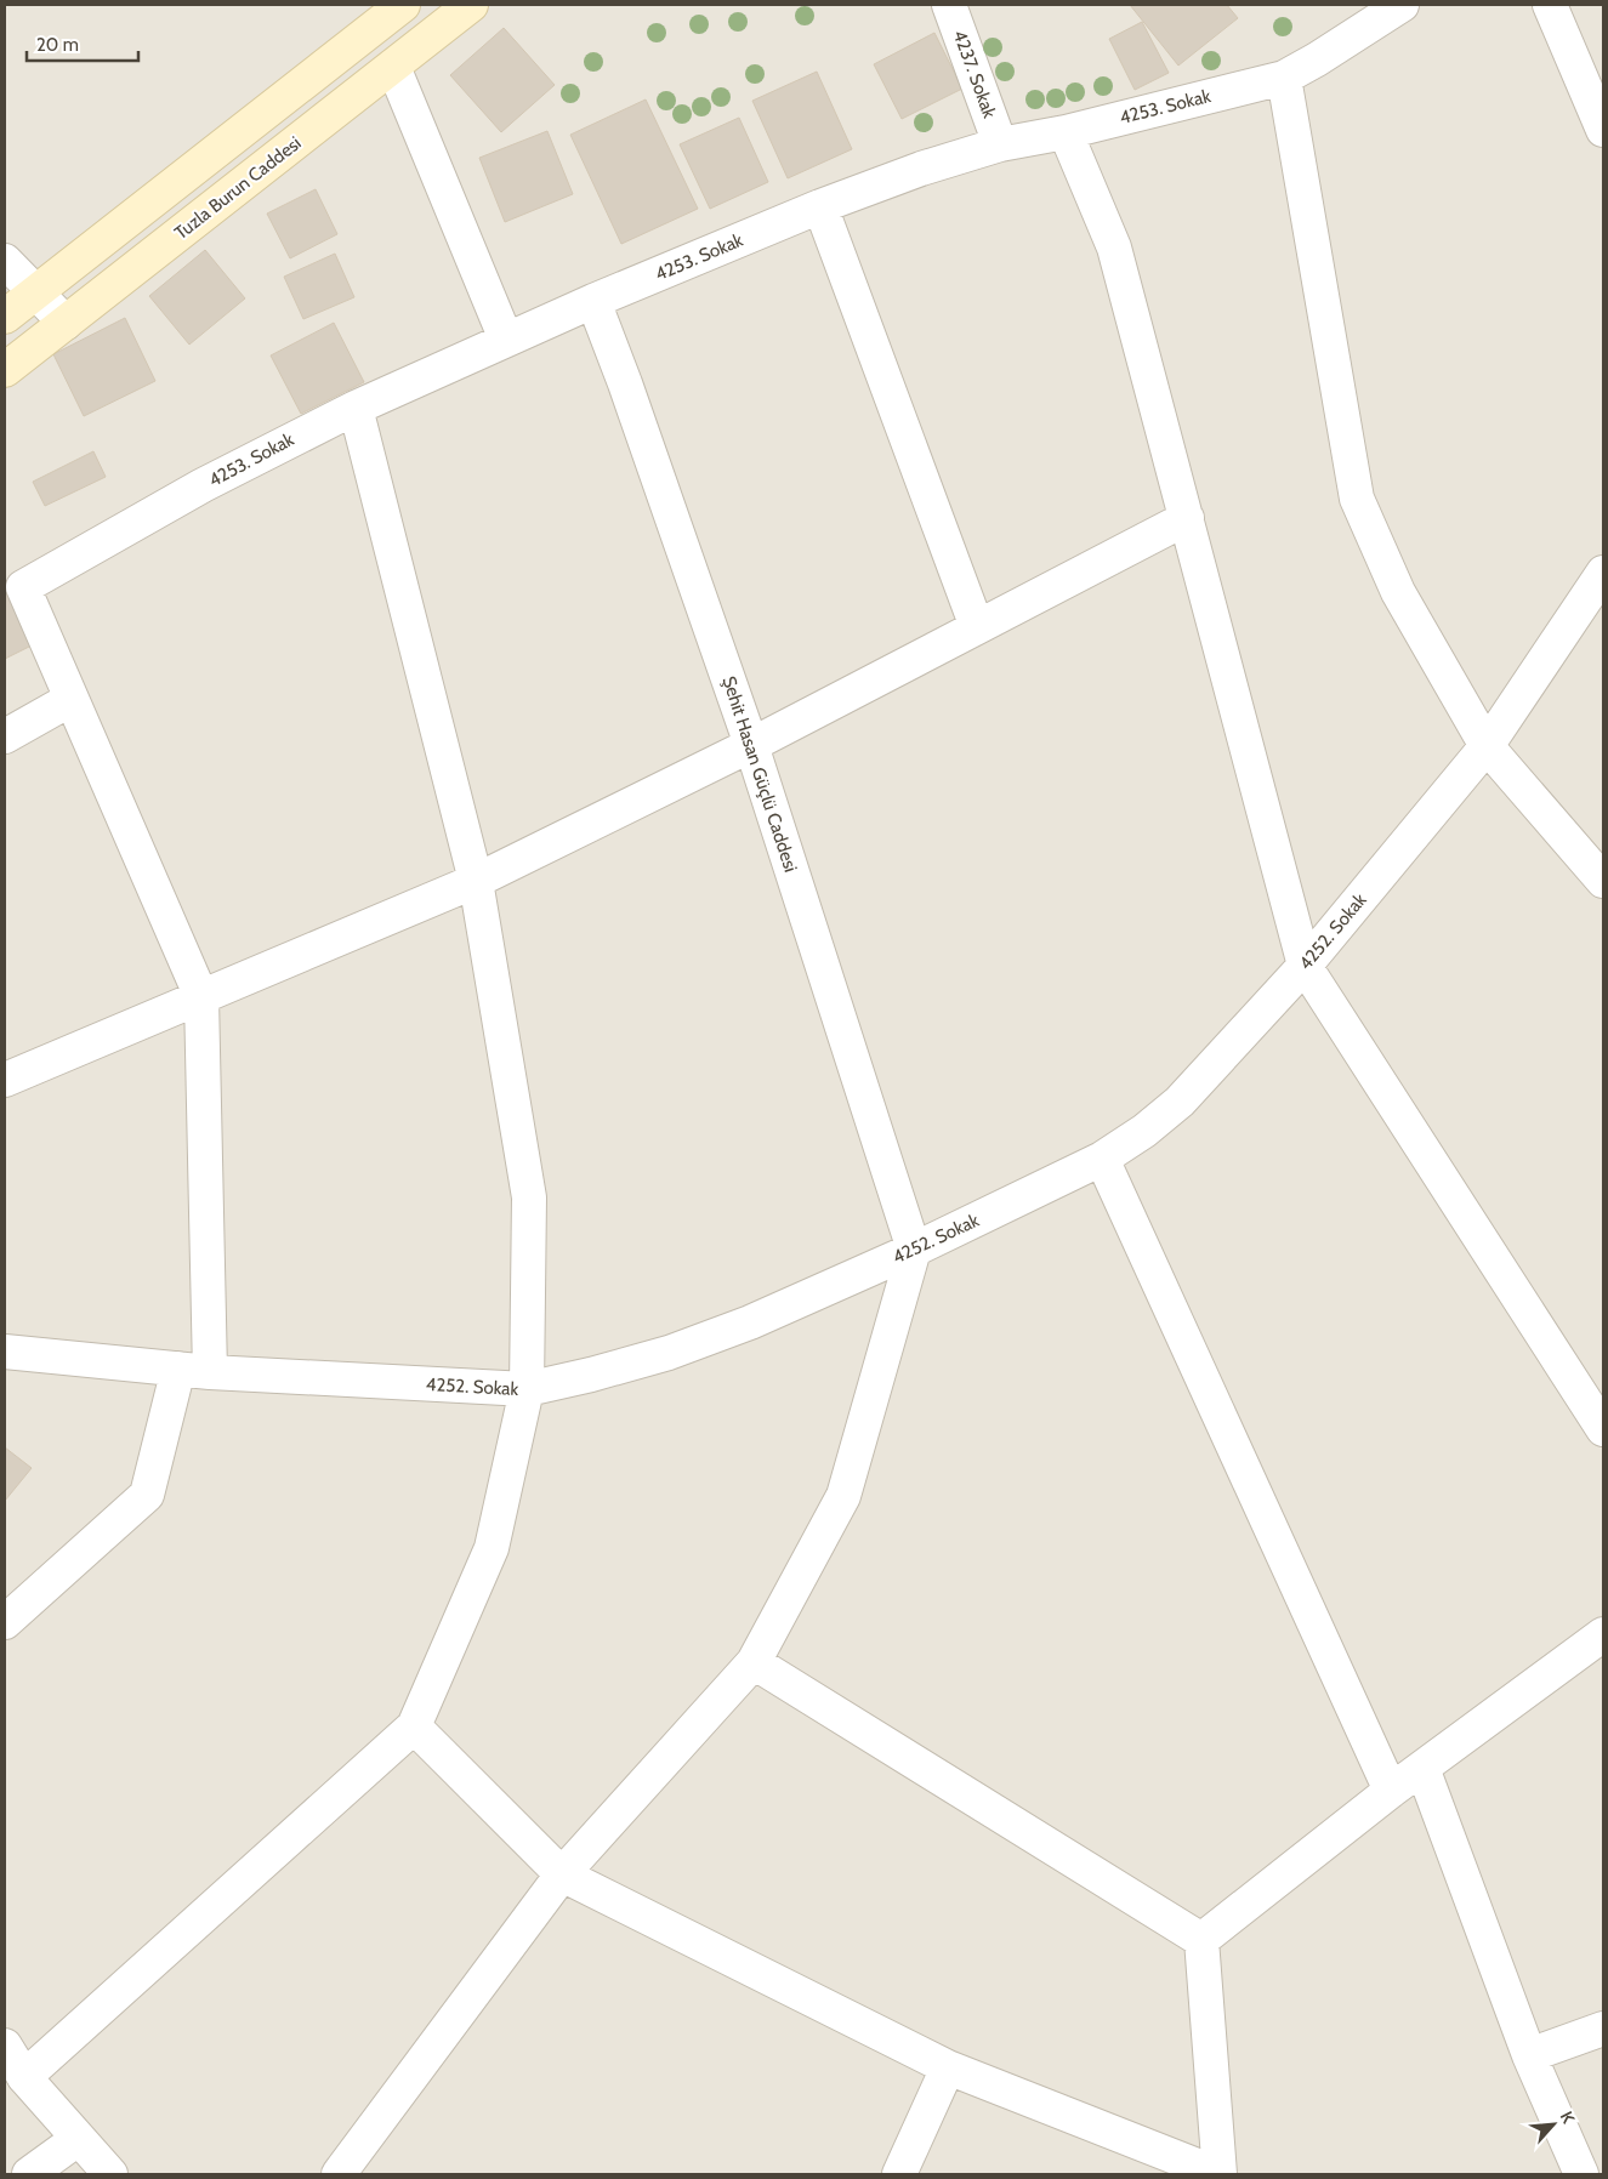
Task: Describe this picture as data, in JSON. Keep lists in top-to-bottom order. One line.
{"streets":{"main road":["Tuzla Burun Caddesi"],"street":["4237. Sokak","4253. Sokak","Şehit Hasan Güçlü Caddesi","4252. Sokak"]},"crossings":[["4237. Sokak","4253. Sokak"],["4253. Sokak","Şehit Hasan Güçlü Caddesi"],["Şehit Hasan Güçlü Caddesi","4252. Sokak"]],"scale_bar":"20 m","north":"top right"}
